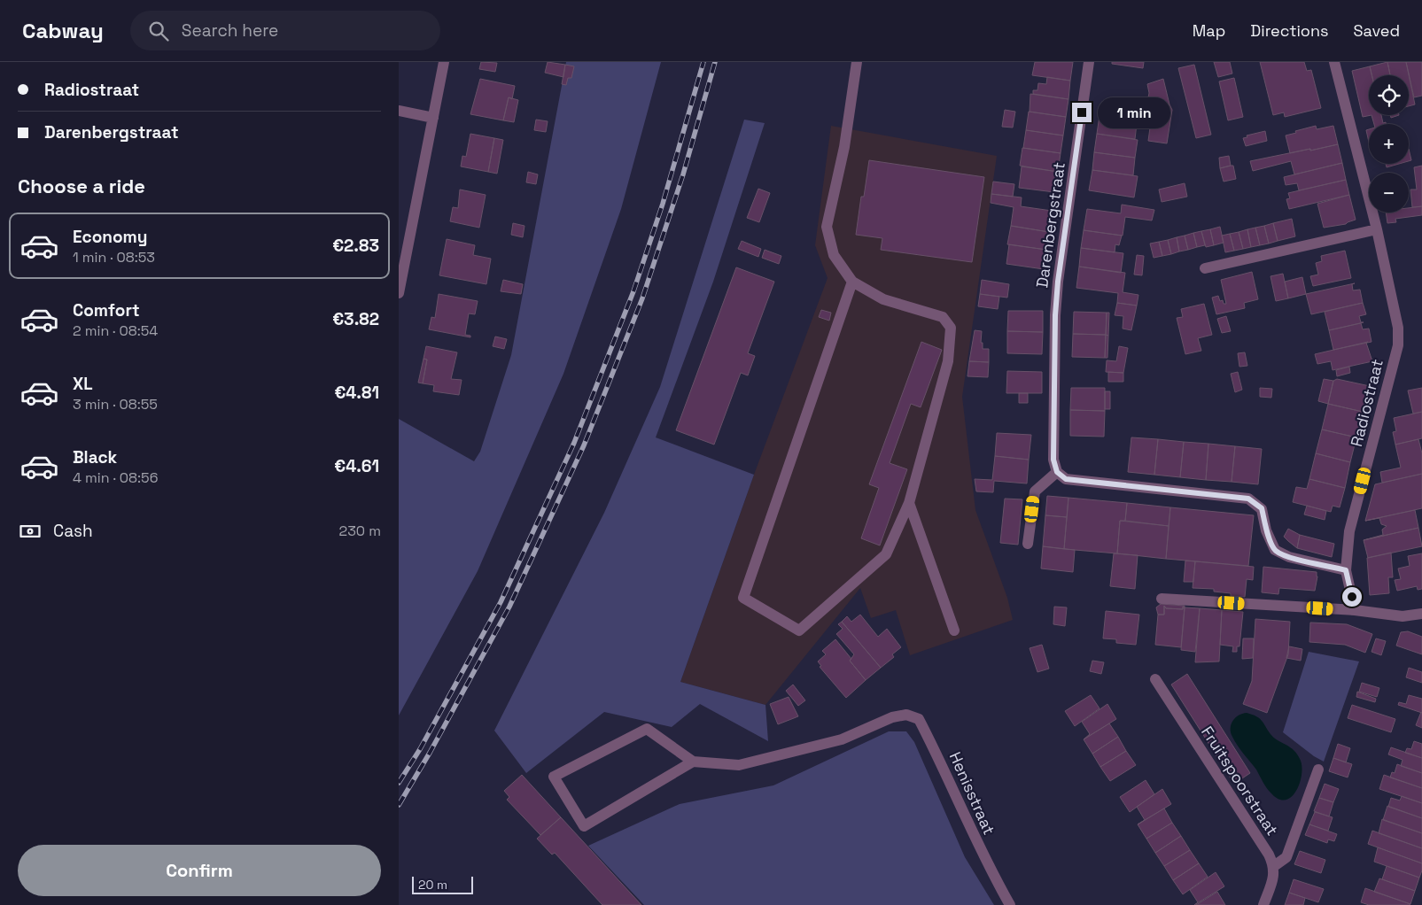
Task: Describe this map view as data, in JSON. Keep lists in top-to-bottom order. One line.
{"streets":{"street":["Darenbergstraat","Radiostraat","Fruitspoorstraat","Henisstraat"]},"scale_bar":"20 m","page":{"header":"Cabway","search":"Search here","nav":["Map","Directions","Saved"],"banner":["Radiostraat","Darenbergstraat"],"map_buttons":["+","−"],"bubble":"1 min","heading":"Choose a ride","list":[{"name":"Economy","note":"1 min · 08:53","value":"€2.83"},{"name":"Comfort","note":"2 min · 08:54","value":"€3.82"},{"name":"XL","note":"3 min · 08:55","value":"€4.81"},{"name":"Black","note":"4 min · 08:56","value":"€4.61"}],"pay":["Cash","230 m"],"buttons":"Confirm","scale":"20 m"}}
